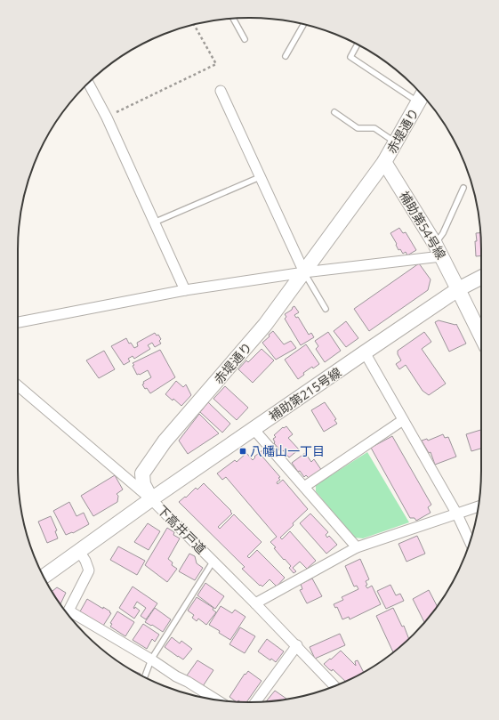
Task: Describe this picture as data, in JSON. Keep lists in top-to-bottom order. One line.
{"streets":{"street":["赤堤通り","補助第54号線","補助第215号線","下高井戸道"]},"crossings":[["赤堤通り","補助第54号線"],["赤堤通り","補助第215号線"],["赤堤通り","下高井戸道"],["補助第54号線","補助第215号線"],["補助第215号線","下高井戸道"]],"places":{"transit":["八幡山一丁目"]}}
